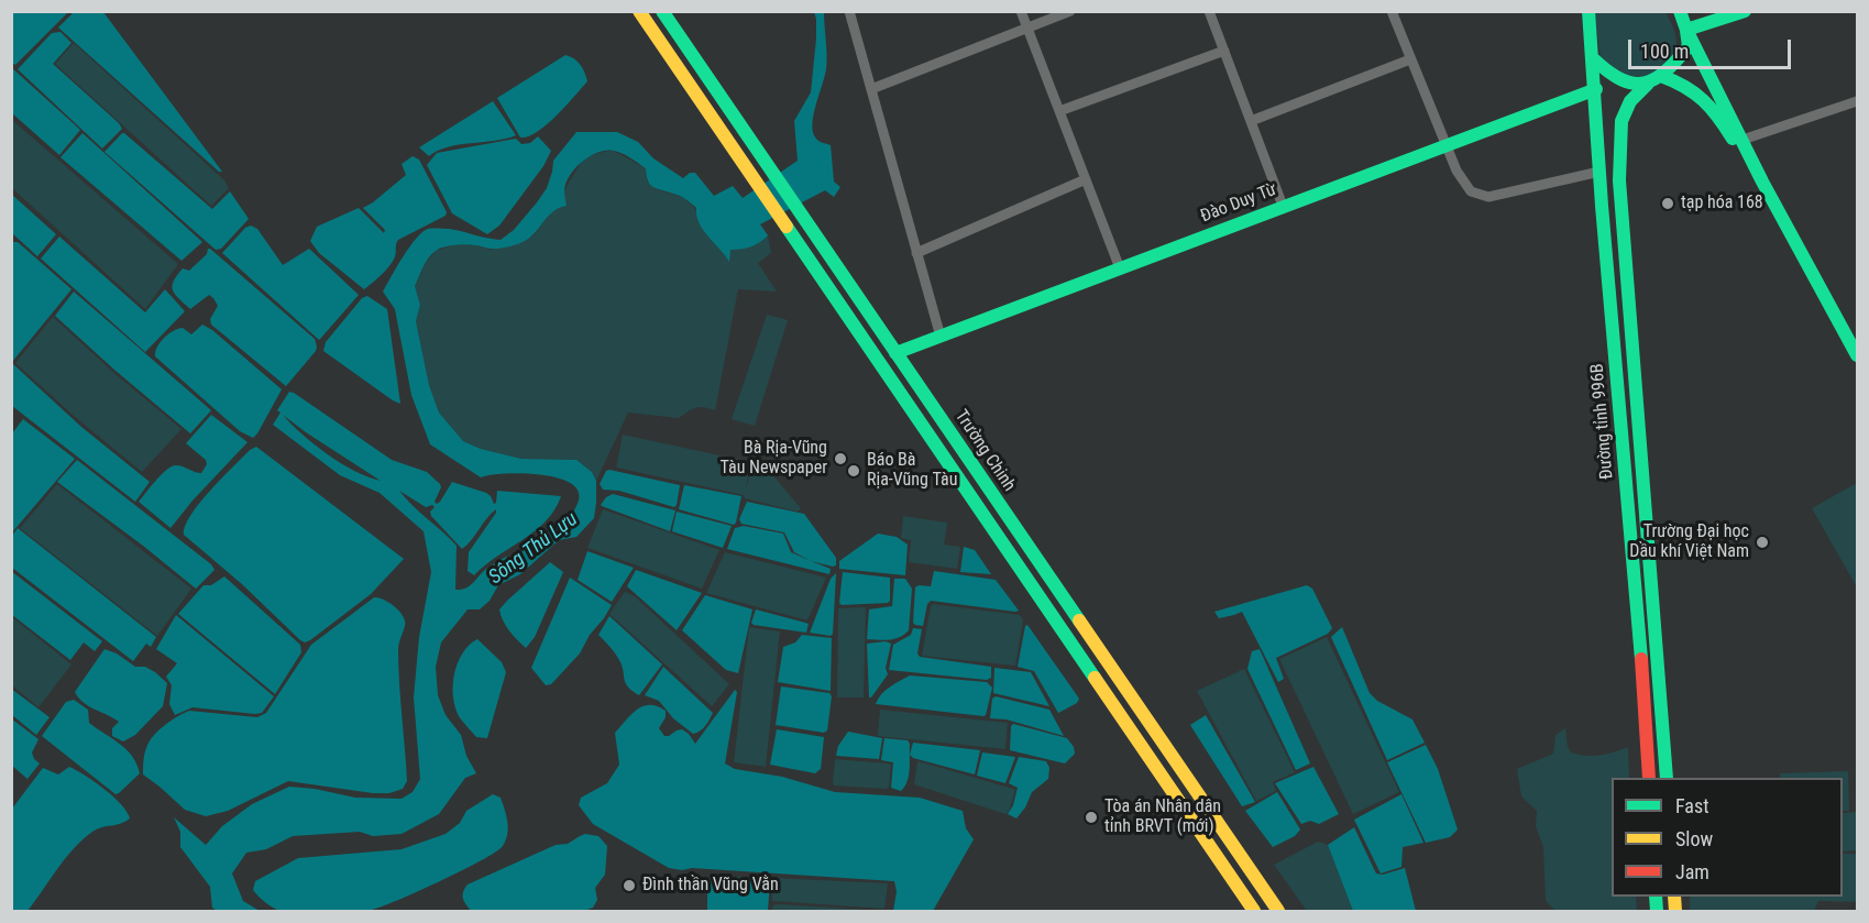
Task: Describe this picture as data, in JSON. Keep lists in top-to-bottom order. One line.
{"streets":{"main road":["Đào Duy Từ","Đường tỉnh 996B","Trường Chinh"]},"crossings":[["Đào Duy Từ","Đường tỉnh 996B"],["Đào Duy Từ","Trường Chinh"]],"water":["Sông Thủ Lựu"],"places":["tạp hóa 168","Bà Rịa-Vũng Tàu Newspaper","Báo Bà Rịa-Vũng Tàu","Trường Đại học Dầu khí Việt Nam","Tòa án Nhân dân tỉnh BRVT (mới)","Đình thần Vũng Vằn"],"legend":["Fast","Slow","Jam"],"scale_bar":"100 m"}
